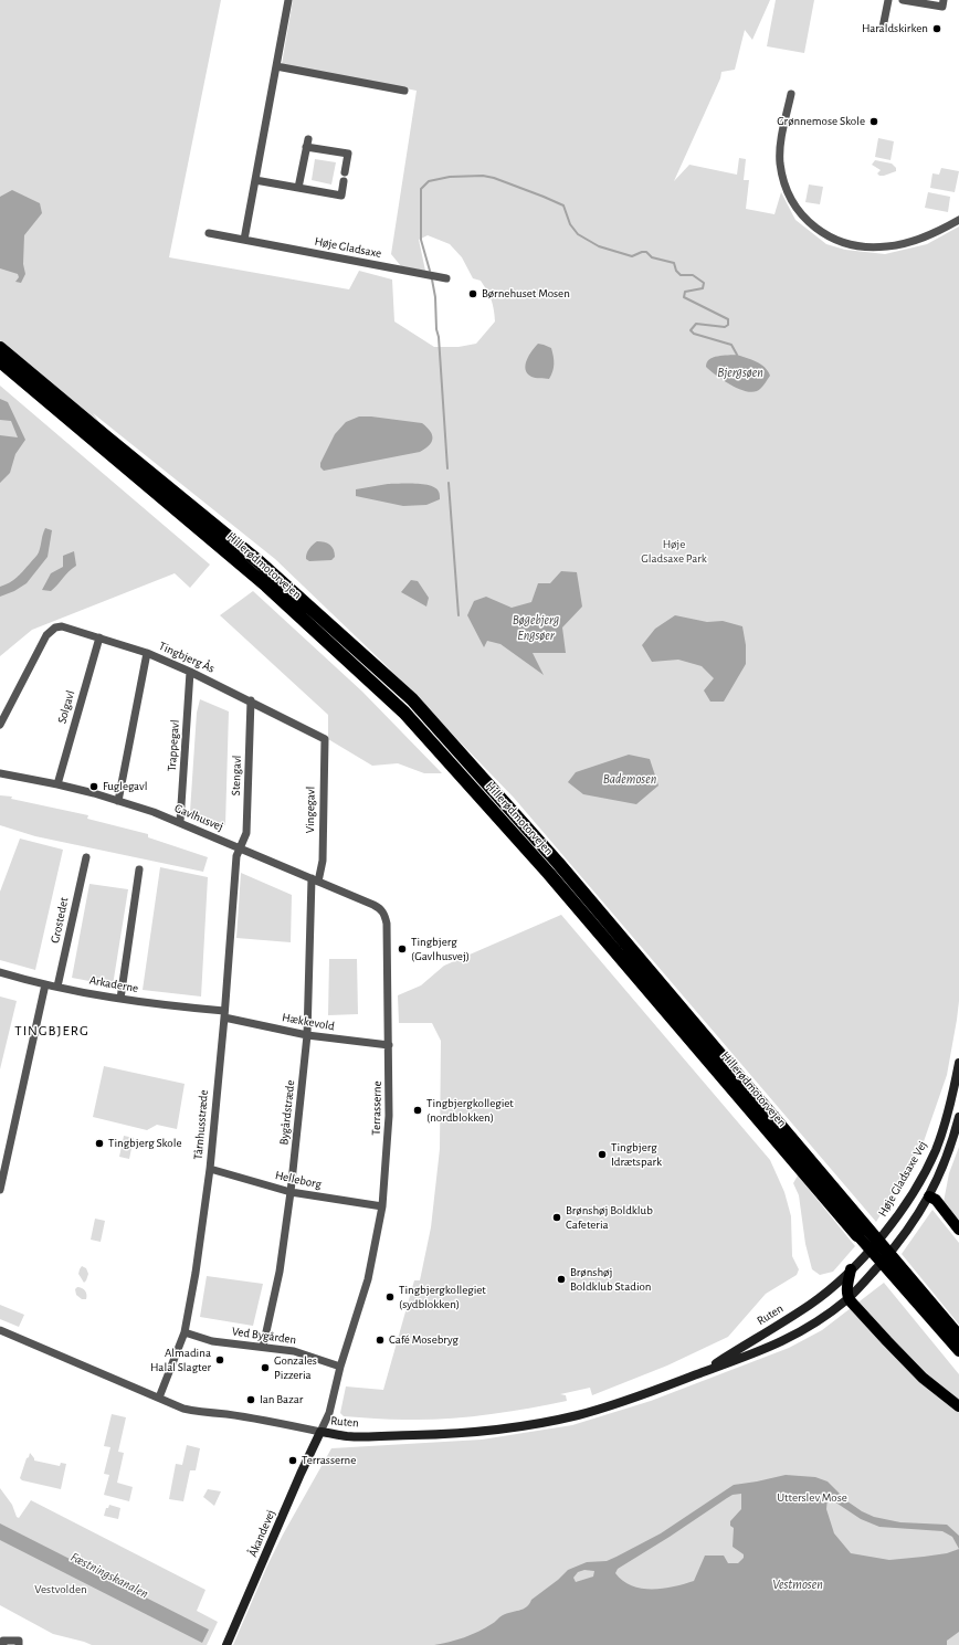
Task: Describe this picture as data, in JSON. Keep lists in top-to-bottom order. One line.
{"streets":{"highway":["Hillerødmotorvejen"],"street":["Høje Gladsaxe","Tingbjerg Ås","Solgavl","Trappegavl","Stengavl","Vingegavl","Gavlhusvej","Grostedet","Arkaderne","Hækkevold","Terrasserne","Bygårdstræde","Tårnhusstræde","Høje Gladsaxe Vej","Helleborg","Ruten","Ved Bygården","Åkandevej"]},"crossings":[["Tingbjerg Ås","Solgavl"],["Tingbjerg Ås","Trappegavl"],["Tingbjerg Ås","Stengavl"],["Tingbjerg Ås","Vingegavl"],["Solgavl","Gavlhusvej"],["Trappegavl","Gavlhusvej"],["Stengavl","Gavlhusvej"],["Stengavl","Tårnhusstræde"],["Vingegavl","Gavlhusvej"],["Vingegavl","Bygårdstræde"],["Gavlhusvej","Terrasserne"],["Gavlhusvej","Bygårdstræde"],["Gavlhusvej","Tårnhusstræde"],["Grostedet","Arkaderne"],["Arkaderne","Hækkevold"],["Arkaderne","Tårnhusstræde"],["Hækkevold","Terrasserne"],["Hækkevold","Bygårdstræde"],["Hækkevold","Tårnhusstræde"],["Terrasserne","Helleborg"],["Terrasserne","Ruten"],["Terrasserne","Ved Bygården"],["Terrasserne","Åkandevej"],["Bygårdstræde","Helleborg"],["Bygårdstræde","Ved Bygården"],["Tårnhusstræde","Helleborg"],["Tårnhusstræde","Ruten"],["Tårnhusstræde","Ved Bygården"],["Høje Gladsaxe Vej","Ruten"],["Ruten","Åkandevej"]],"districts":["TINGBJERG"],"water":["Bjergsøen","Bøgebjerg Engsøer","Bademosen","Fæstningskanalen","Vestmosen"],"parks":["Høje Gladsaxe Park","Utterslev Mose","Vestvolden"],"places":["Haraldskirken","Grønnemose Skole","Børnehuset Mosen","Fuglegavl","Tingbjerg (Gavlhusvej)","Tingbjergkollegiet (nordblokken)","Tingbjerg Skole","Tingbjerg Idrætspark","Brønshøj Boldklub Cafeteria","Brønshøj Boldklub Stadion","Tingbjergkollegiet (sydblokken)","Café Mosebryg","Almadina Halal Slagter","Gonzales Pizzeria","Ian Bazar","Terrasserne"]}
